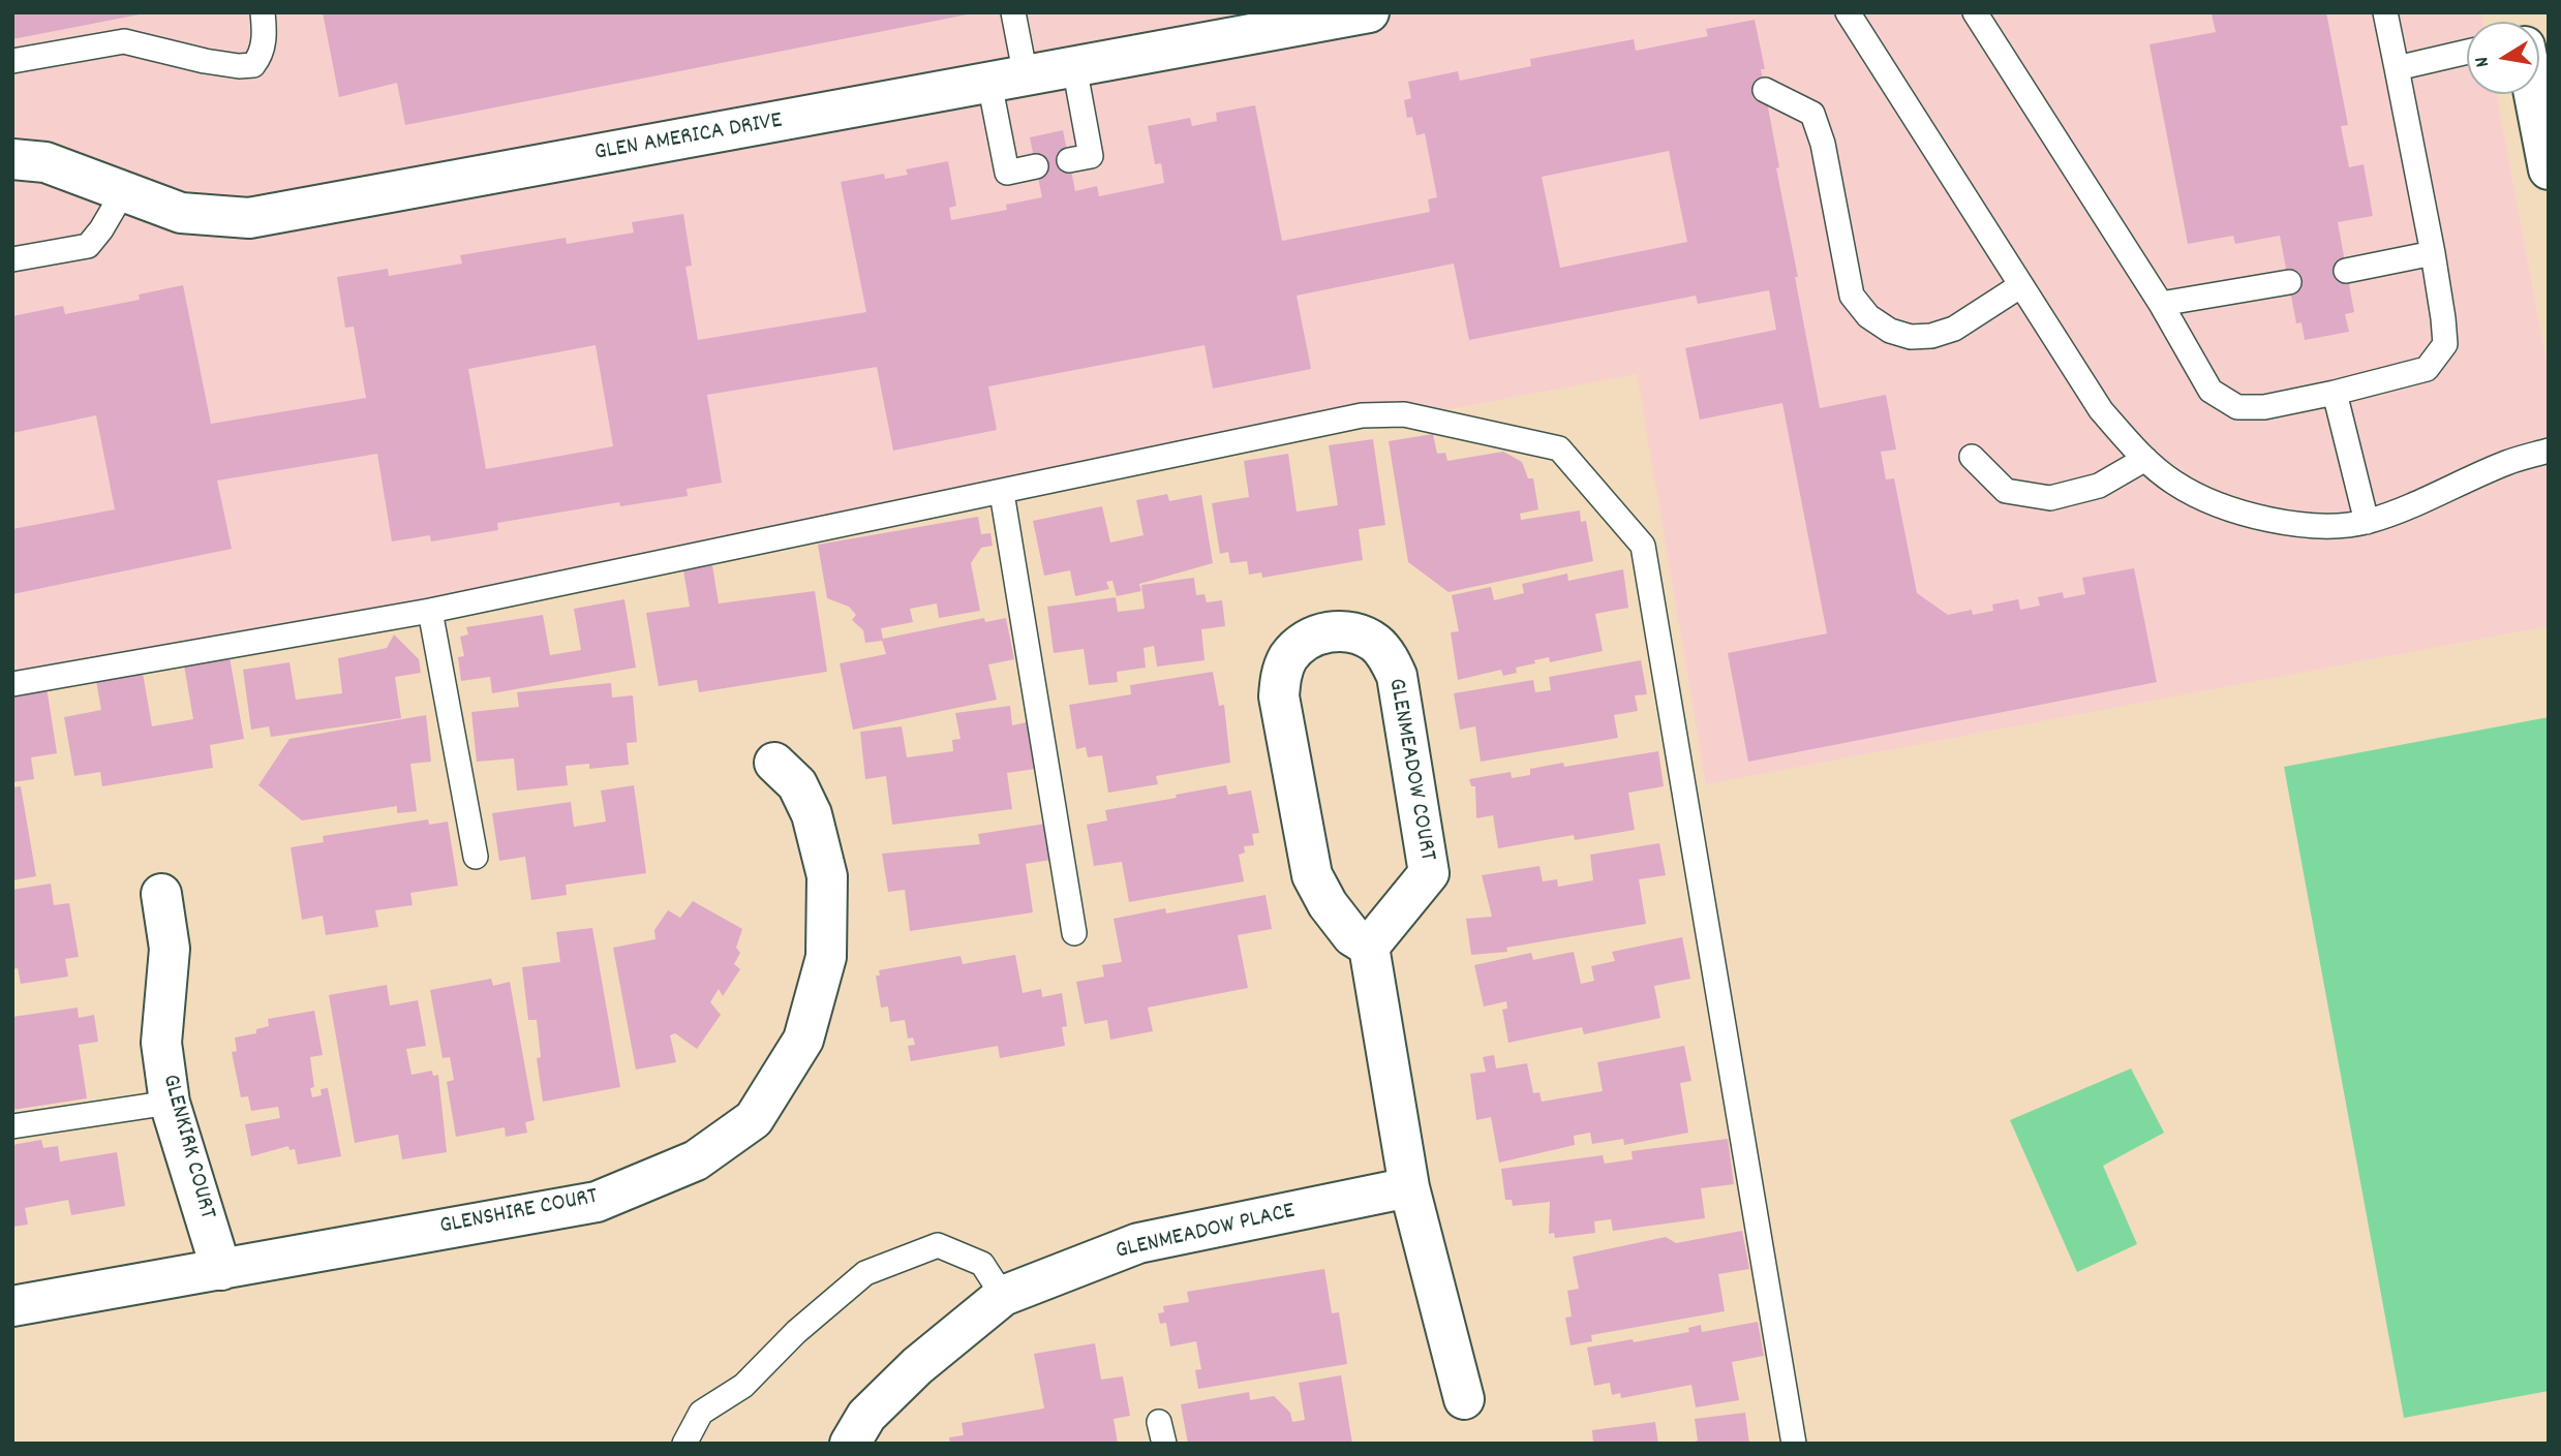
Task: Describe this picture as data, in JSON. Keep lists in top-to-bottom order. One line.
{"streets":{"street":["GLEN AMERICA DRIVE","GLENMEADOW COURT","GLENKIRK COURT","GLENSHIRE COURT","GLENMEADOW PLACE"]},"crossings":[["GLENKIRK COURT","GLENSHIRE COURT"]],"north":"left"}
